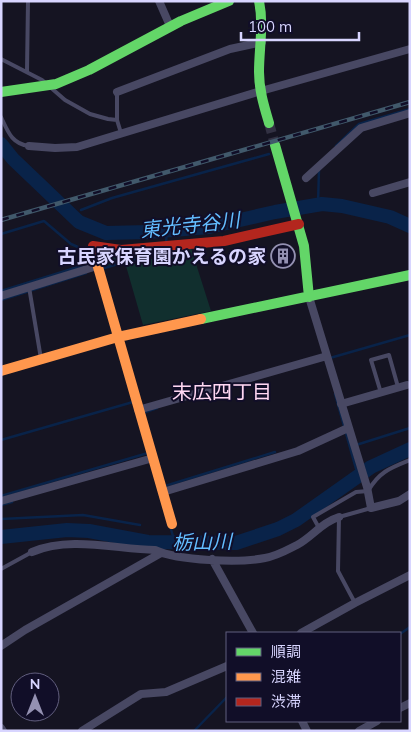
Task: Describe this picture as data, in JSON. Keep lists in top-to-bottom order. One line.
{"districts":["末広四丁目"],"water":["東光寺谷川","栃山川"],"places":{"building":["古民家保育園かえるの家"]},"legend":["順調","混雑","渋滞"],"scale_bar":"100 m","north":"top"}
